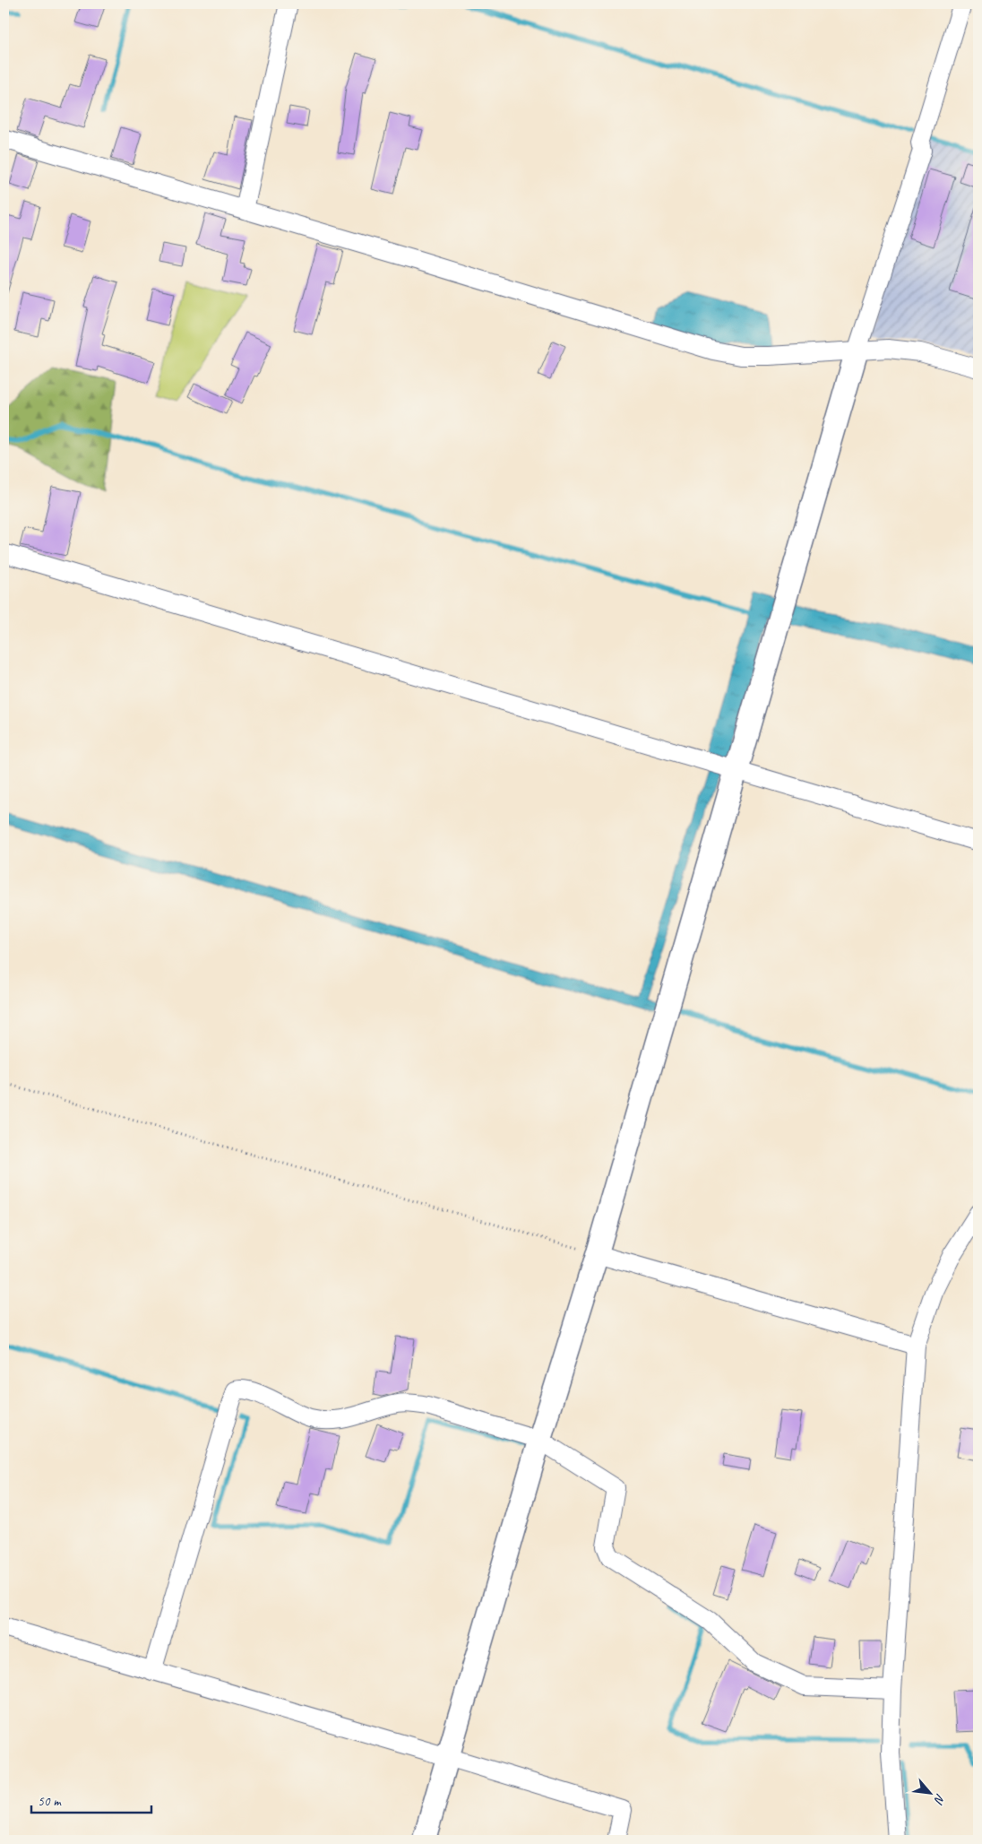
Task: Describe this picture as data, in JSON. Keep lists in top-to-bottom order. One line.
{"scale_bar":"50 m","north":"bottom right"}
